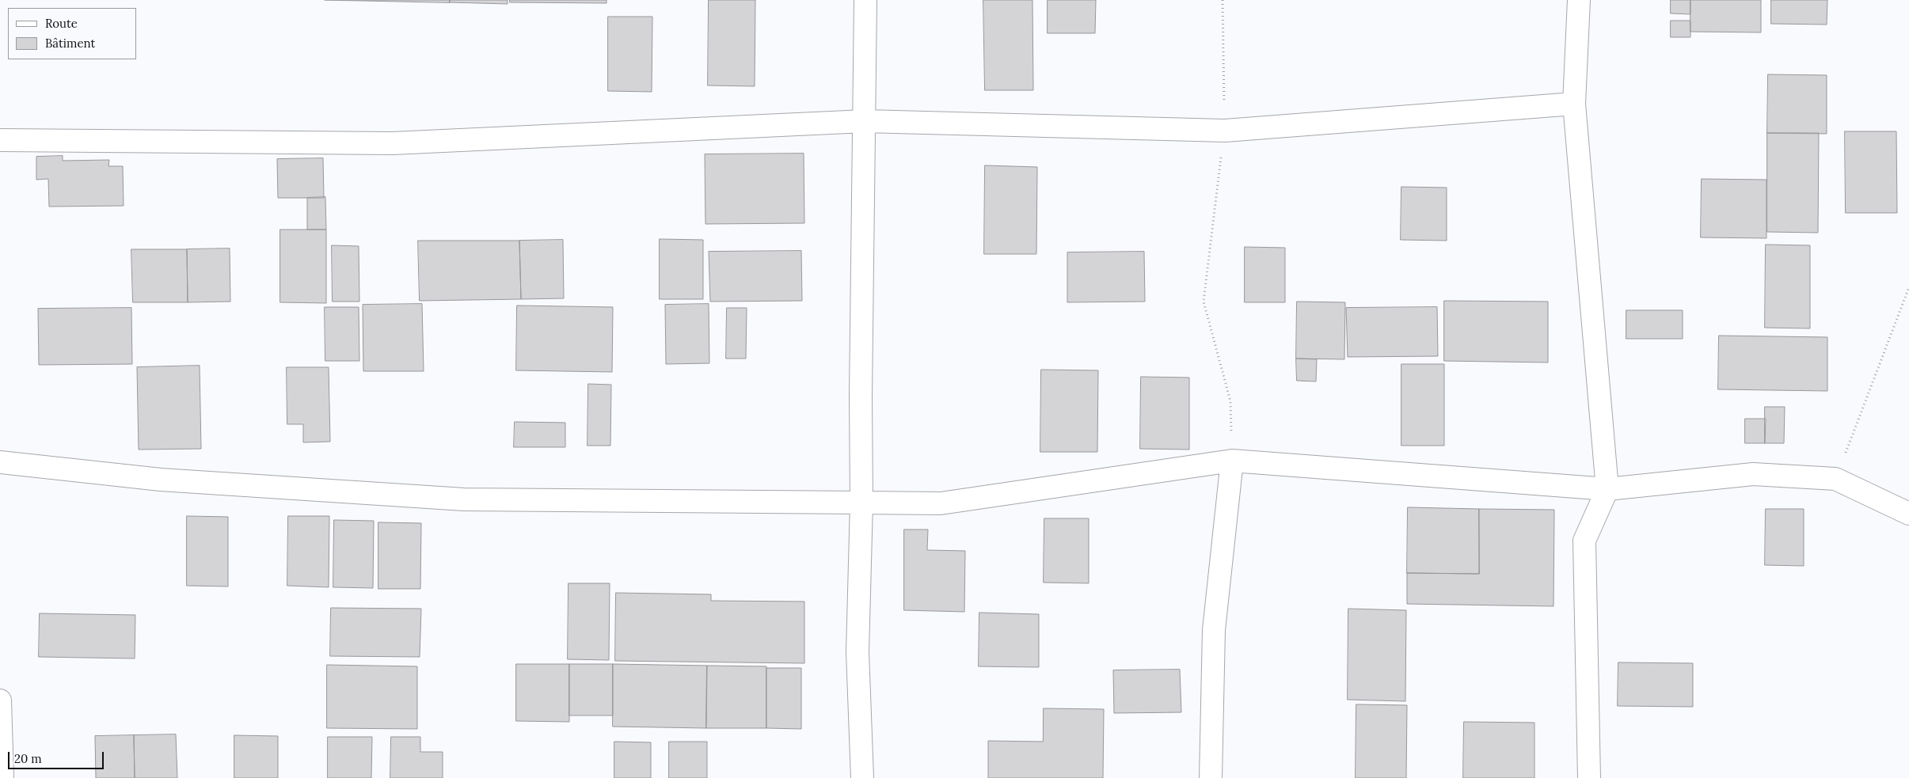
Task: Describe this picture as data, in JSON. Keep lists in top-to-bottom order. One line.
{"legend":["Route","Bâtiment"],"scale_bar":"20 m"}
